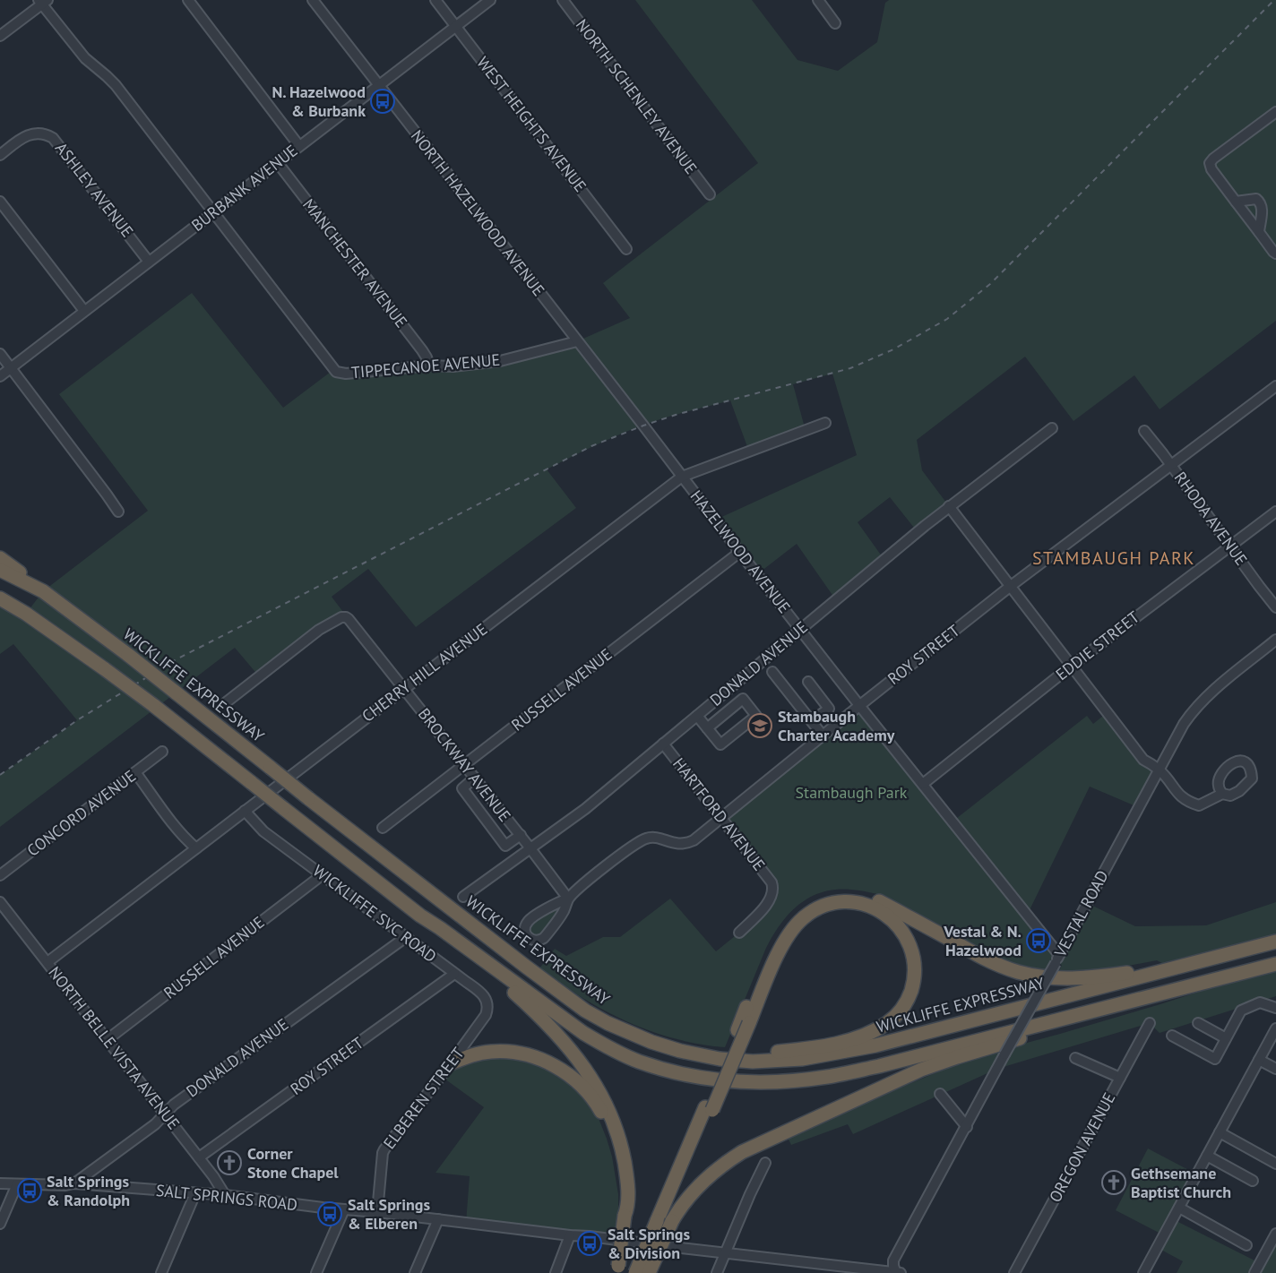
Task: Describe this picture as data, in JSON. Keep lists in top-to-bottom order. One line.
{"streets":{"highway":["WICKLIFFE EXPRESSWAY"],"street":["NORTH SCHENLEY AVENUE","WEST HEIGHTS AVENUE","BURBANK AVENUE","ASHLEY AVENUE","NORTH HAZELWOOD AVENUE","MANCHESTER AVENUE","TIPPECANOE AVENUE","RHODA AVENUE","HAZELWOOD AVENUE","EDDIE STREET","ROY STREET","DONALD AVENUE","CHERRY HILL AVENUE","RUSSELL AVENUE","BROCKWAY AVENUE","CONCORD AVENUE","HARTFORD AVENUE","WICKLIFFE SVC ROAD","VESTAL ROAD","NORTH BELLE VISTA AVENUE","ELBEREN STREET","OREGON AVENUE","SALT SPRINGS ROAD"]},"crossings":[["WEST HEIGHTS AVENUE","BURBANK AVENUE"],["BURBANK AVENUE","ASHLEY AVENUE"],["BURBANK AVENUE","NORTH HAZELWOOD AVENUE"],["BURBANK AVENUE","MANCHESTER AVENUE"],["BURBANK AVENUE","TIPPECANOE AVENUE"],["NORTH HAZELWOOD AVENUE","TIPPECANOE AVENUE"],["NORTH HAZELWOOD AVENUE","HAZELWOOD AVENUE"],["MANCHESTER AVENUE","TIPPECANOE AVENUE"],["RHODA AVENUE","EDDIE STREET"],["RHODA AVENUE","ROY STREET"],["HAZELWOOD AVENUE","EDDIE STREET"],["HAZELWOOD AVENUE","ROY STREET"],["HAZELWOOD AVENUE","DONALD AVENUE"],["HAZELWOOD AVENUE","CHERRY HILL AVENUE"],["HAZELWOOD AVENUE","RUSSELL AVENUE"],["HAZELWOOD AVENUE","VESTAL ROAD"],["ROY STREET","BROCKWAY AVENUE"],["ROY STREET","HARTFORD AVENUE"],["ROY STREET","WICKLIFFE SVC ROAD"],["ROY STREET","NORTH BELLE VISTA AVENUE"],["DONALD AVENUE","BROCKWAY AVENUE"],["DONALD AVENUE","HARTFORD AVENUE"],["DONALD AVENUE","WICKLIFFE SVC ROAD"],["DONALD AVENUE","NORTH BELLE VISTA AVENUE"],["DONALD AVENUE","SALT SPRINGS ROAD"],["CHERRY HILL AVENUE","BROCKWAY AVENUE"],["CHERRY HILL AVENUE","WICKLIFFE SVC ROAD"],["CHERRY HILL AVENUE","NORTH BELLE VISTA AVENUE"],["RUSSELL AVENUE","BROCKWAY AVENUE"],["RUSSELL AVENUE","WICKLIFFE SVC ROAD"],["RUSSELL AVENUE","NORTH BELLE VISTA AVENUE"],["WICKLIFFE SVC ROAD","ELBEREN STREET"],["VESTAL ROAD","SALT SPRINGS ROAD"],["NORTH BELLE VISTA AVENUE","SALT SPRINGS ROAD"],["ELBEREN STREET","SALT SPRINGS ROAD"]],"districts":["STAMBAUGH PARK"],"parks":["Stambaugh Park"],"places":{"bus stop":["N. Hazelwood & Burbank","Vestal & N. Hazelwood","Salt Springs & Randolph","Salt Springs & Elberen","Salt Springs & Division"],"school or university":["Stambaugh Charter Academy"],"church":["Corner Stone Chapel","Gethsemane Baptist Church"]}}
